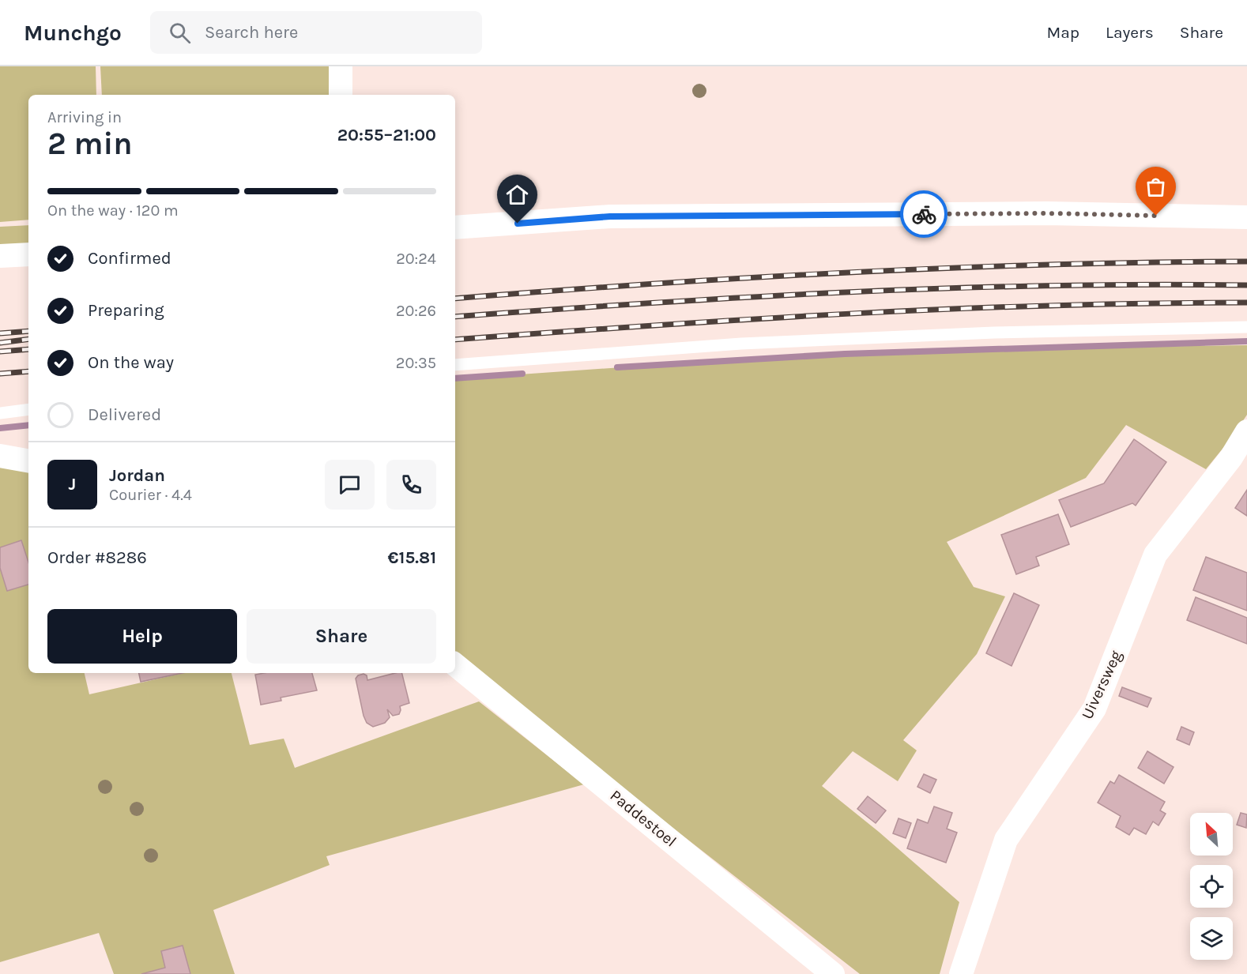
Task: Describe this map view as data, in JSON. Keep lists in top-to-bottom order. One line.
{"streets":{"street":["Uiversweg","Paddestoel"]},"north":"top left","page":{"header":"Munchgo","search":"Search here","nav":["Map","Layers","Share"],"heading":["2 min","Arriving in","20:55–21:00"],"panel":["Jordan","Courier · 4.4","Order #8286","€15.81"],"bar":"On the way · 120 m","list":[["Confirmed","20:24"],["Preparing","20:26"],["On the way","20:35"],"Delivered"],"round":"J","buttons":["Help","Share"]}}
